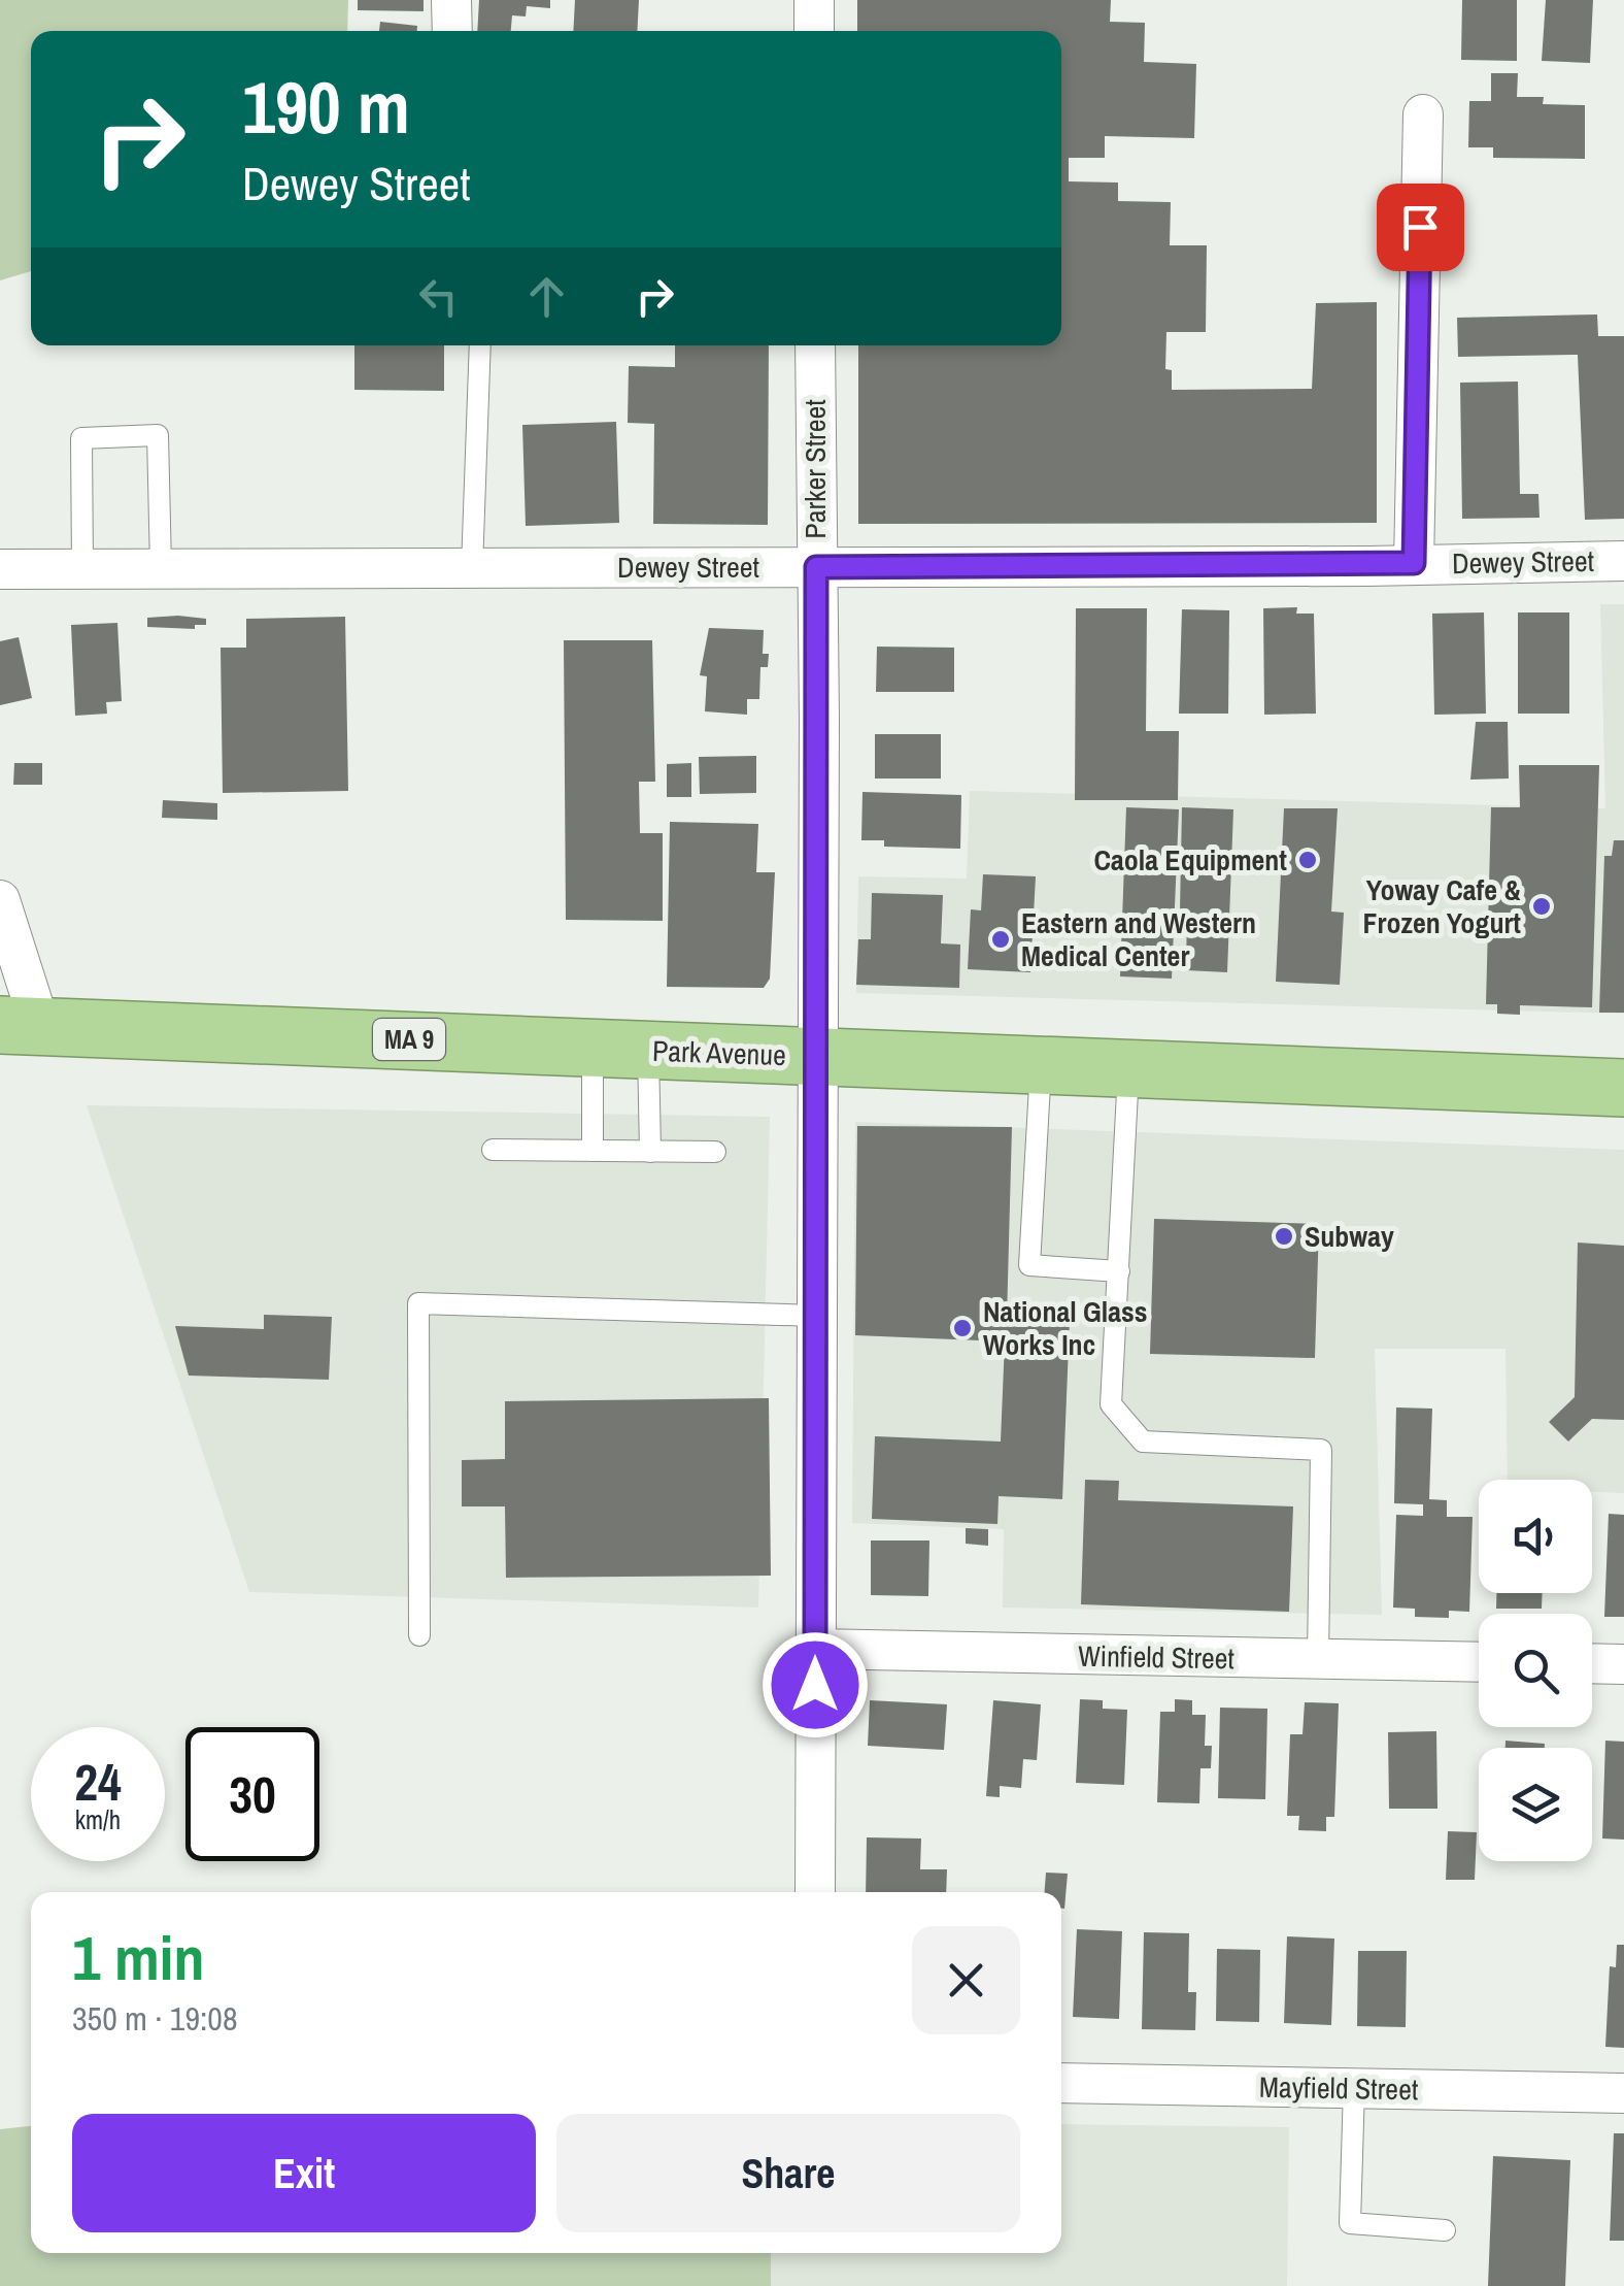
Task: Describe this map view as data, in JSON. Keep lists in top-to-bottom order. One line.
{"streets":{"highway":["MA 9","Park Avenue"],"street":["Parker Street","Dewey Street","Winfield Street","Mayfield Street"]},"crossings":[["Parker Street","Dewey Street"],["Parker Street","Park Avenue"],["Parker Street","Winfield Street"]],"places":["Caola Equipment","Yoway Cafe & Frozen Yogurt","Eastern and Western Medical Center","Subway","National Glass Works Inc"],"page":{"turn":["190 m","Dewey Street"],"speed":"24 km/h","limit":"30","heading":["1 min","350 m · 19:08"],"buttons":["Exit","Share"]}}
